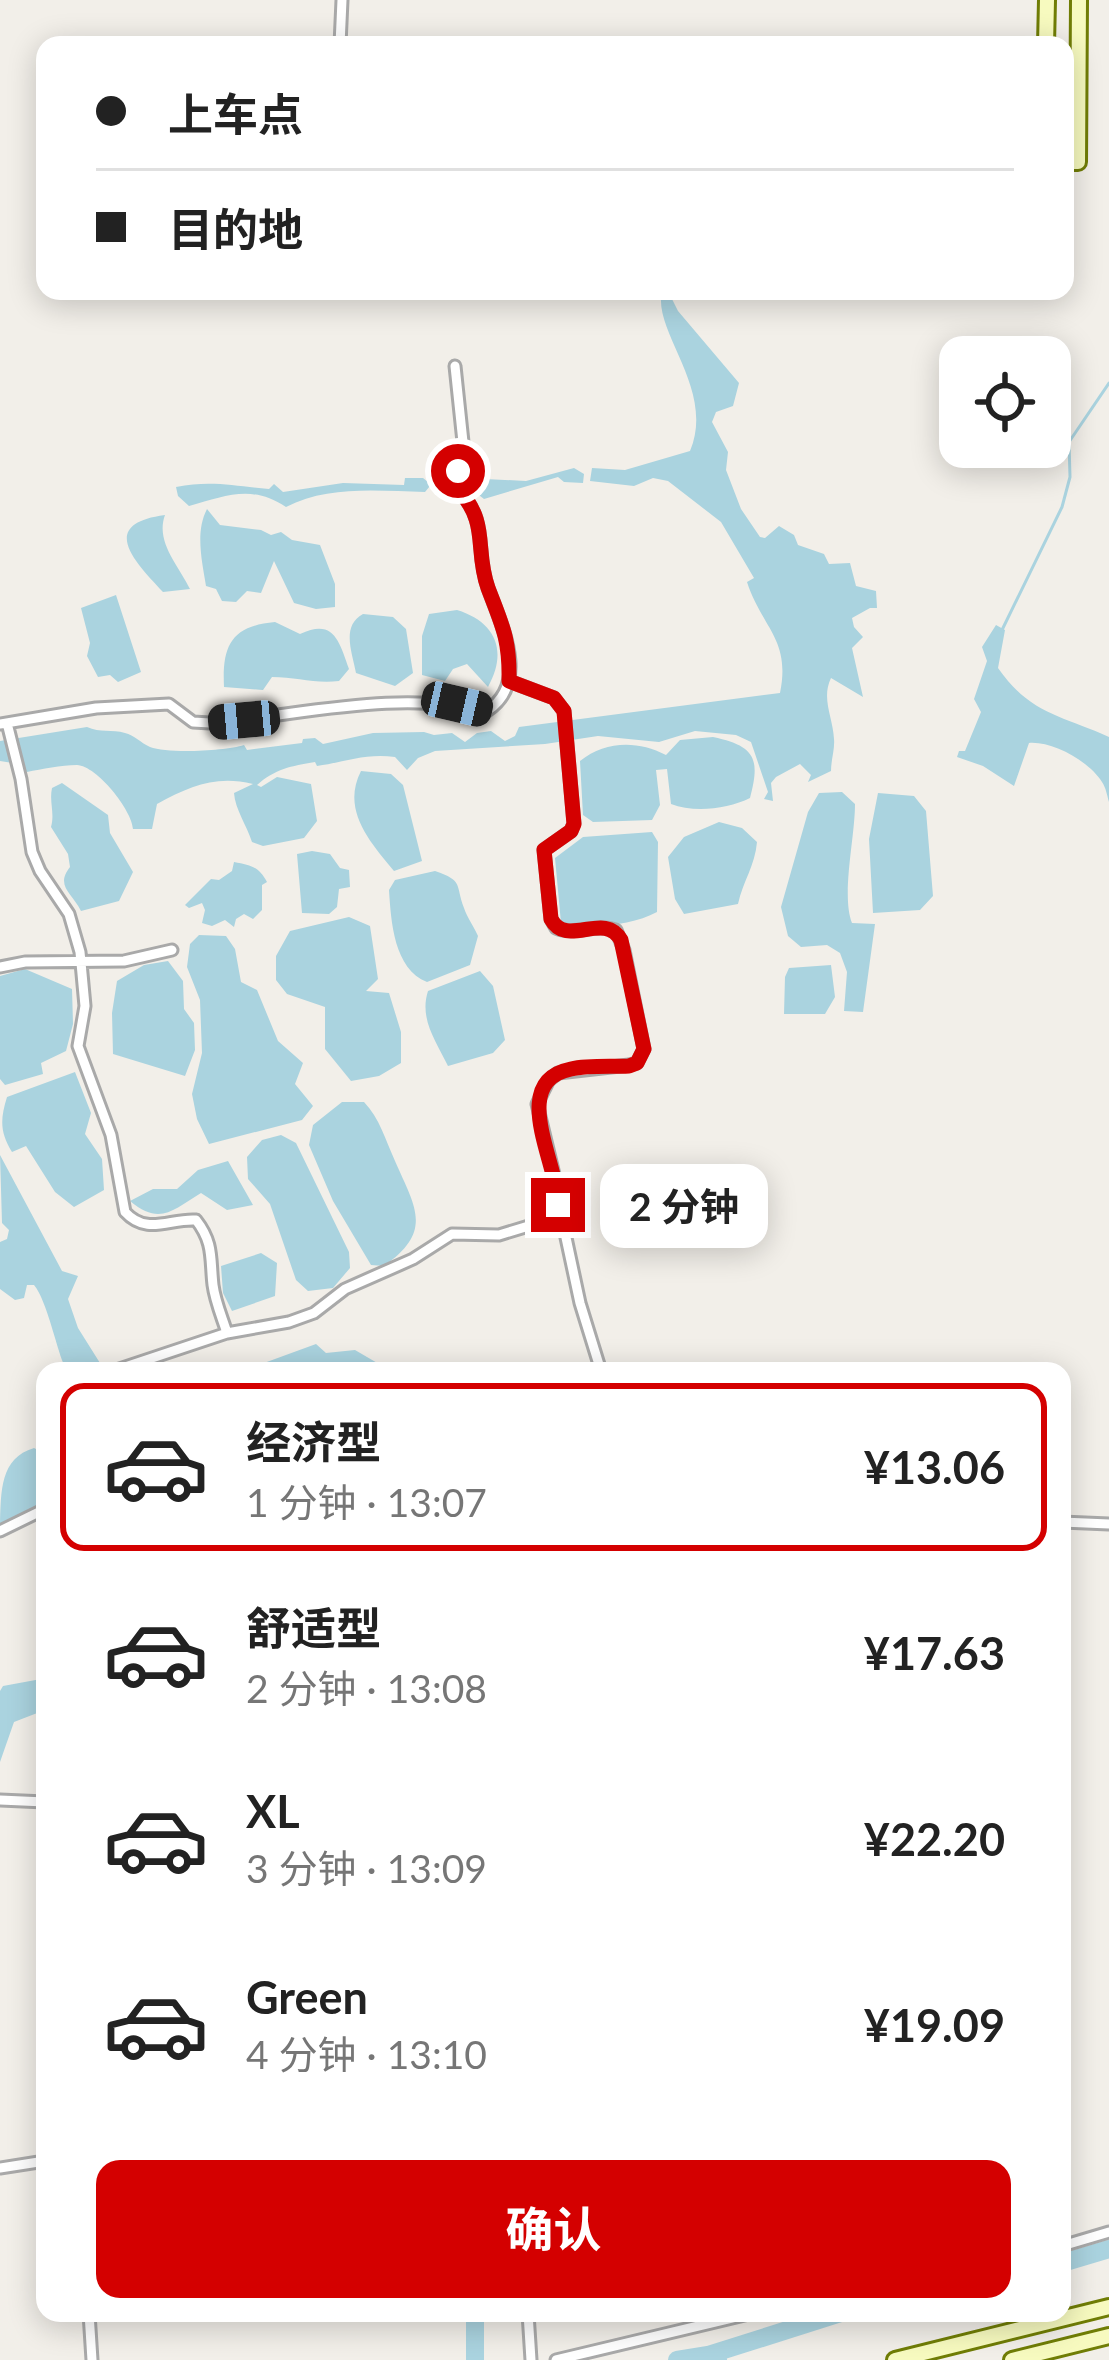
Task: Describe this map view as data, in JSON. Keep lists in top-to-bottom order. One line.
{"page":{"banner":["上车点","目的地"],"bubble":"2 分钟","list":[{"name":"经济型","note":"1 分钟 · 13:07","value":"¥13.06"},{"name":"舒适型","note":"2 分钟 · 13:08","value":"¥17.63"},{"name":"XL","note":"3 分钟 · 13:09","value":"¥22.20"},{"name":"Green","note":"4 分钟 · 13:10","value":"¥19.09"}],"buttons":"确认"}}
